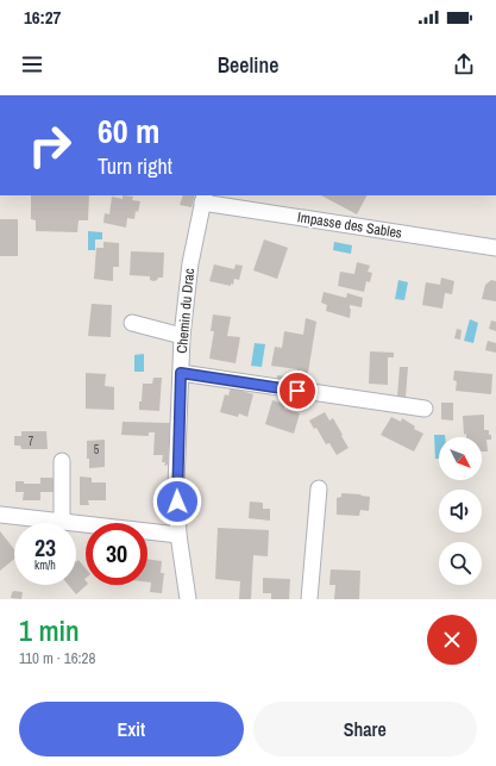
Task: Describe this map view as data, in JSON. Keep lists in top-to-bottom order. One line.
{"streets":{"street":["Impasse des Sables","Chemin du Drac"]},"crossings":[["Impasse des Sables","Chemin du Drac"]],"house_numbers":["7","5"],"north":"bottom right","page":{"status":"16:27","header":"Beeline","turn":["60 m","Turn right"],"speed":"23 km/h","limit":"30","heading":["1 min","110 m · 16:28"],"buttons":["Exit","Share"]}}
